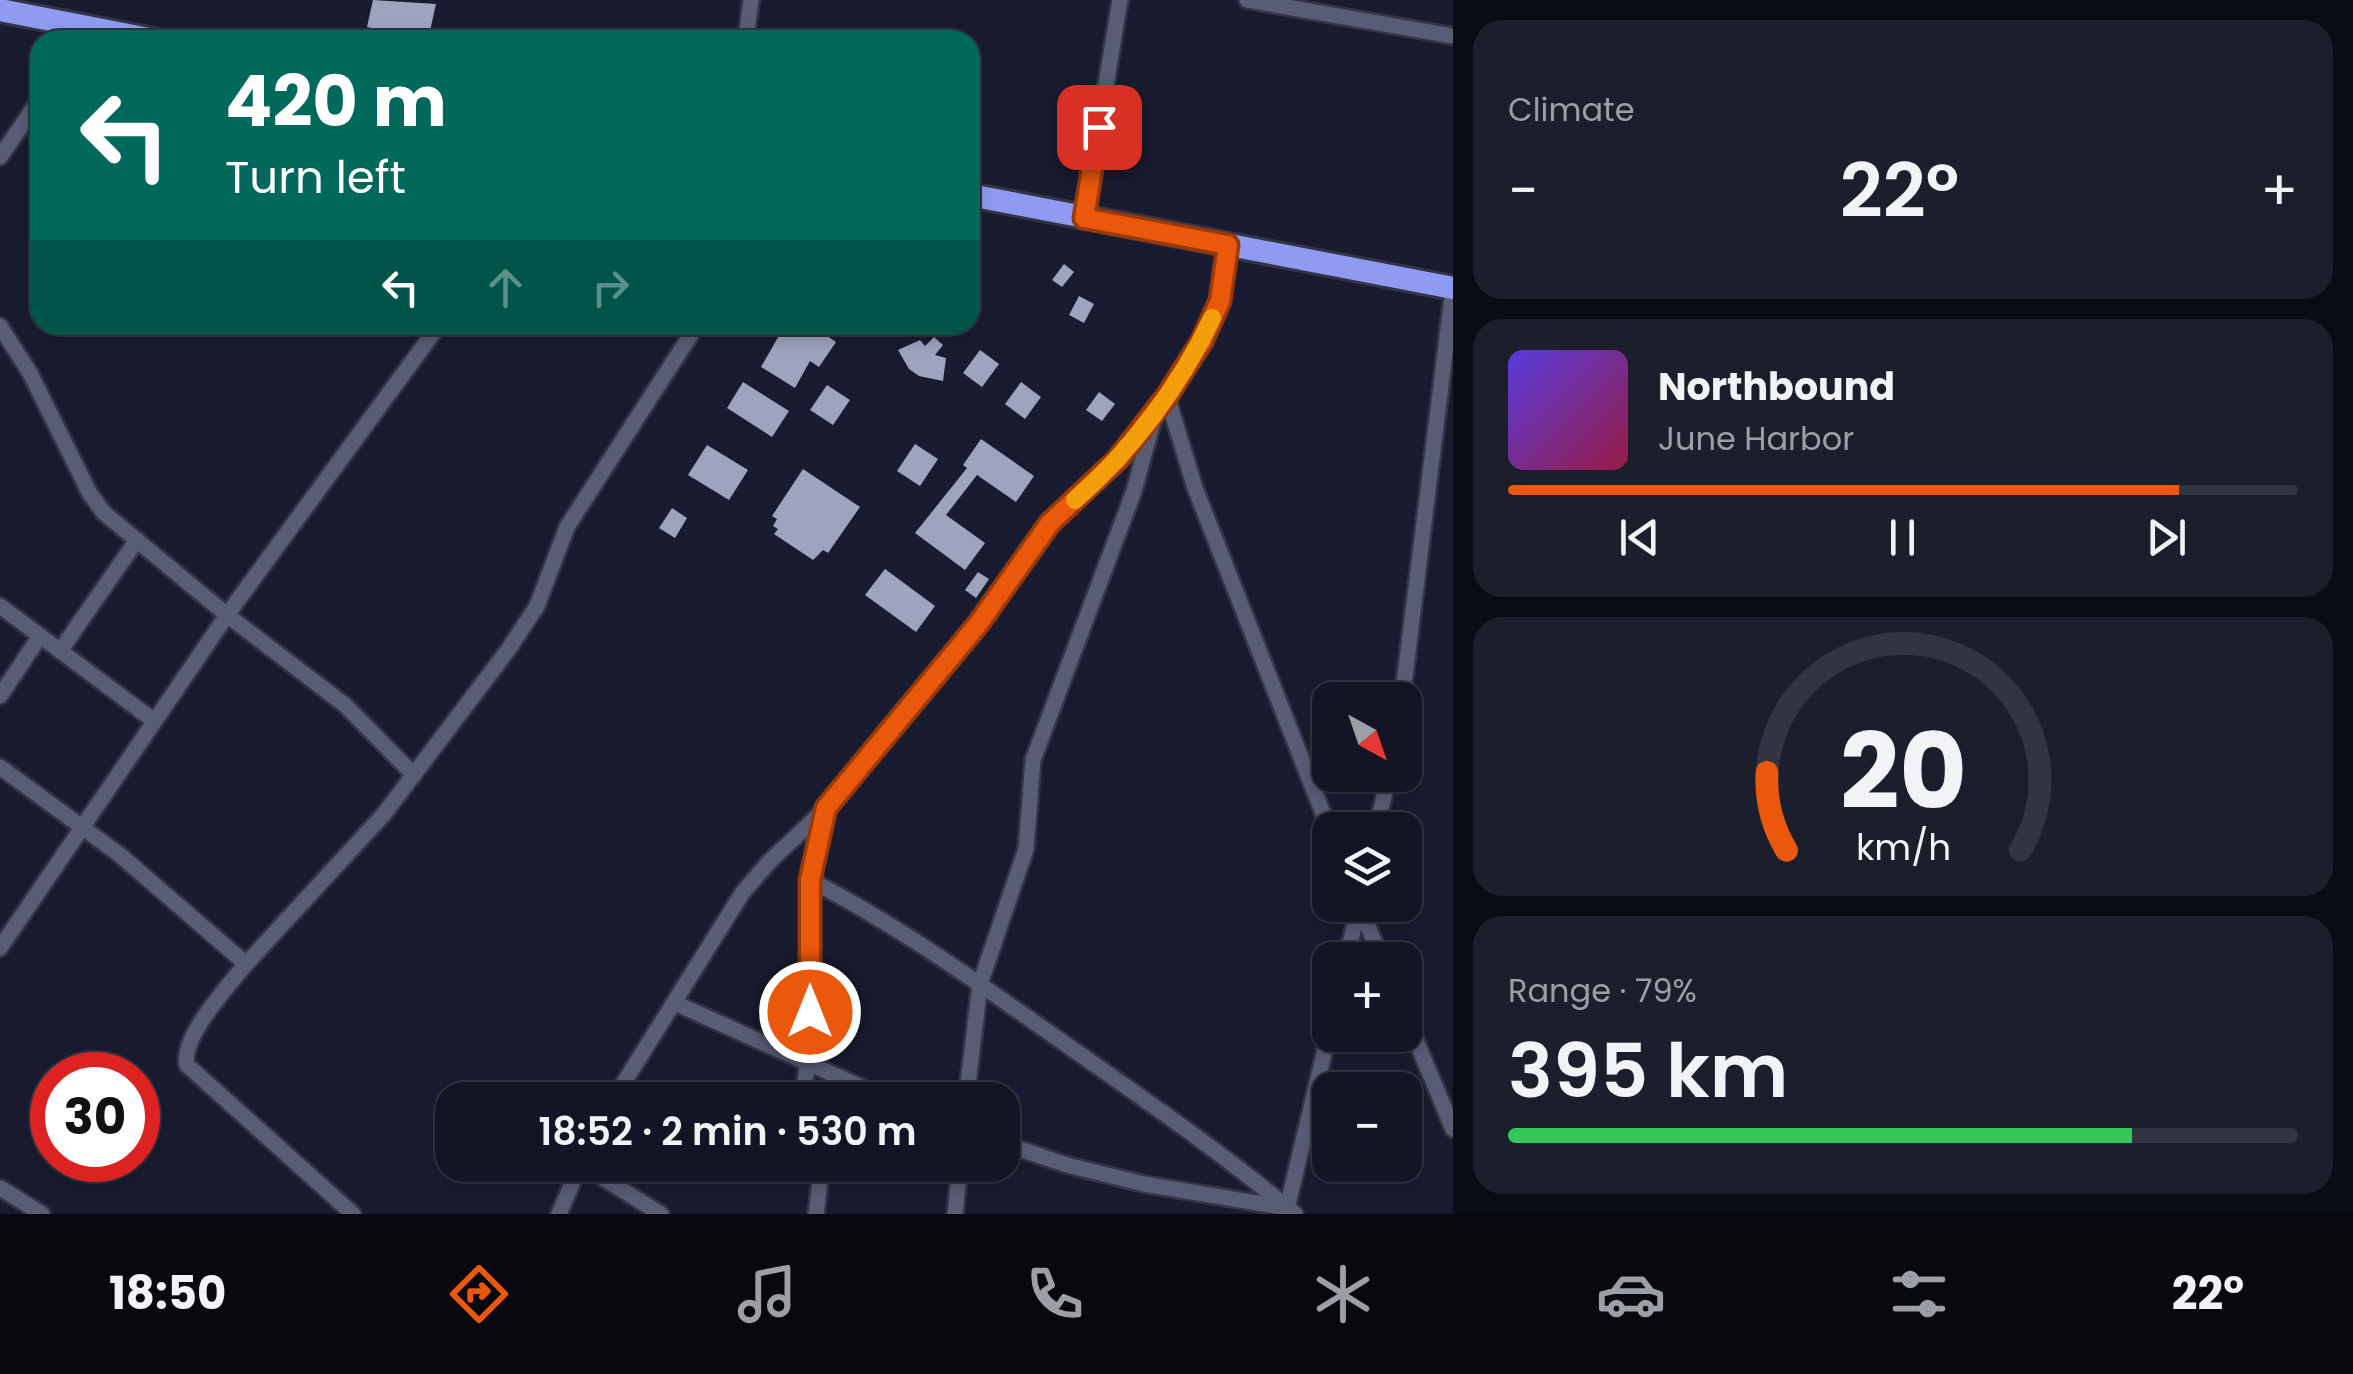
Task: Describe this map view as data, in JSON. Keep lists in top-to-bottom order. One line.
{"north":"bottom right","page":{"tile":["Climate",["Range · 79%","395 km"]],"turn":["420 m","Turn left"],"heat":["−","22°","+"],"song":["Northbound","June Harbor"],"map_buttons":["+","−"],"limit":"30","trip":"18:52 · 2 min · 530 m","tabs":["18:50","22°"],"gauge":["20","km/h"]}}
